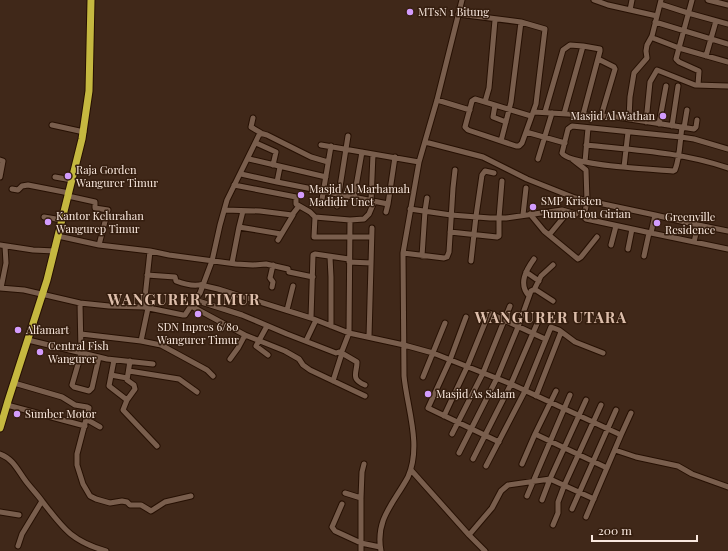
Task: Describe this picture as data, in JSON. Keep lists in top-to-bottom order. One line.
{"districts":["WANGURER TIMUR","WANGURER UTARA"],"places":["MTsN 1 Bitung","Masjid Al Wathan","Raja Gorden Wangurer Timur","Masjid Al Marhamah Madidir Unet","SMP Kristen Tumou Tou Girian","Kantor Kelurahan Wangurep Timur","Greenville Residence","SDN Inpres 6/80 Wangurer Timur","Alfamart","Central Fish Wangurer","Masjid As Salam","Sumber Motor"],"scale_bar":"200 m"}
